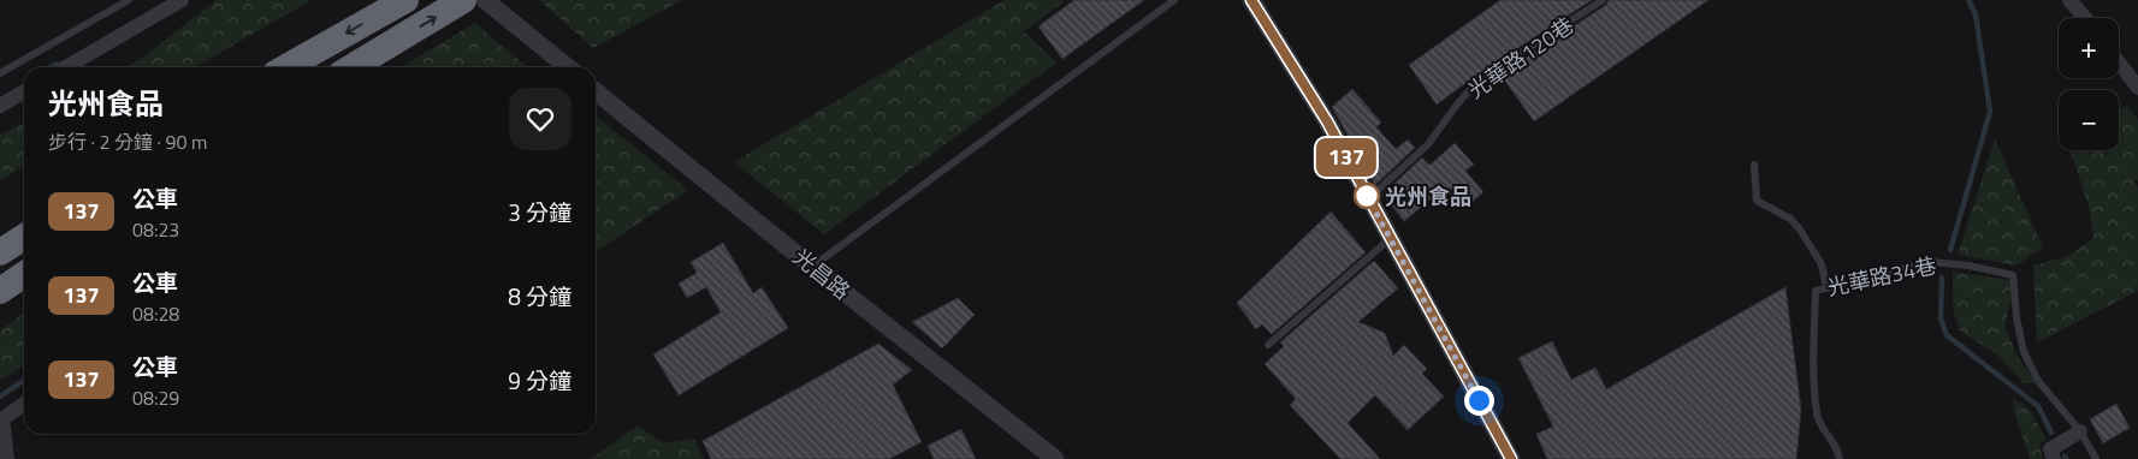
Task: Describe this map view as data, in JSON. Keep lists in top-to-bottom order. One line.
{"streets":{"street":["光昌路"],"lane":["光華路120巷","光華路34巷"]},"places":["光州食品"],"lines":["bus line 137"],"page":{"on_map":"137","map_buttons":["+","−"],"heading":["光州食品","步行 · 2 分鐘 · 90 m"],"list":[{"mark":"137","name":"公車","note":"08:23","value":"3 分鐘"},{"mark":"137","name":"公車","note":"08:28","value":"8 分鐘"},{"mark":"137","name":"公車","note":"08:29","value":"9 分鐘"}]}}
